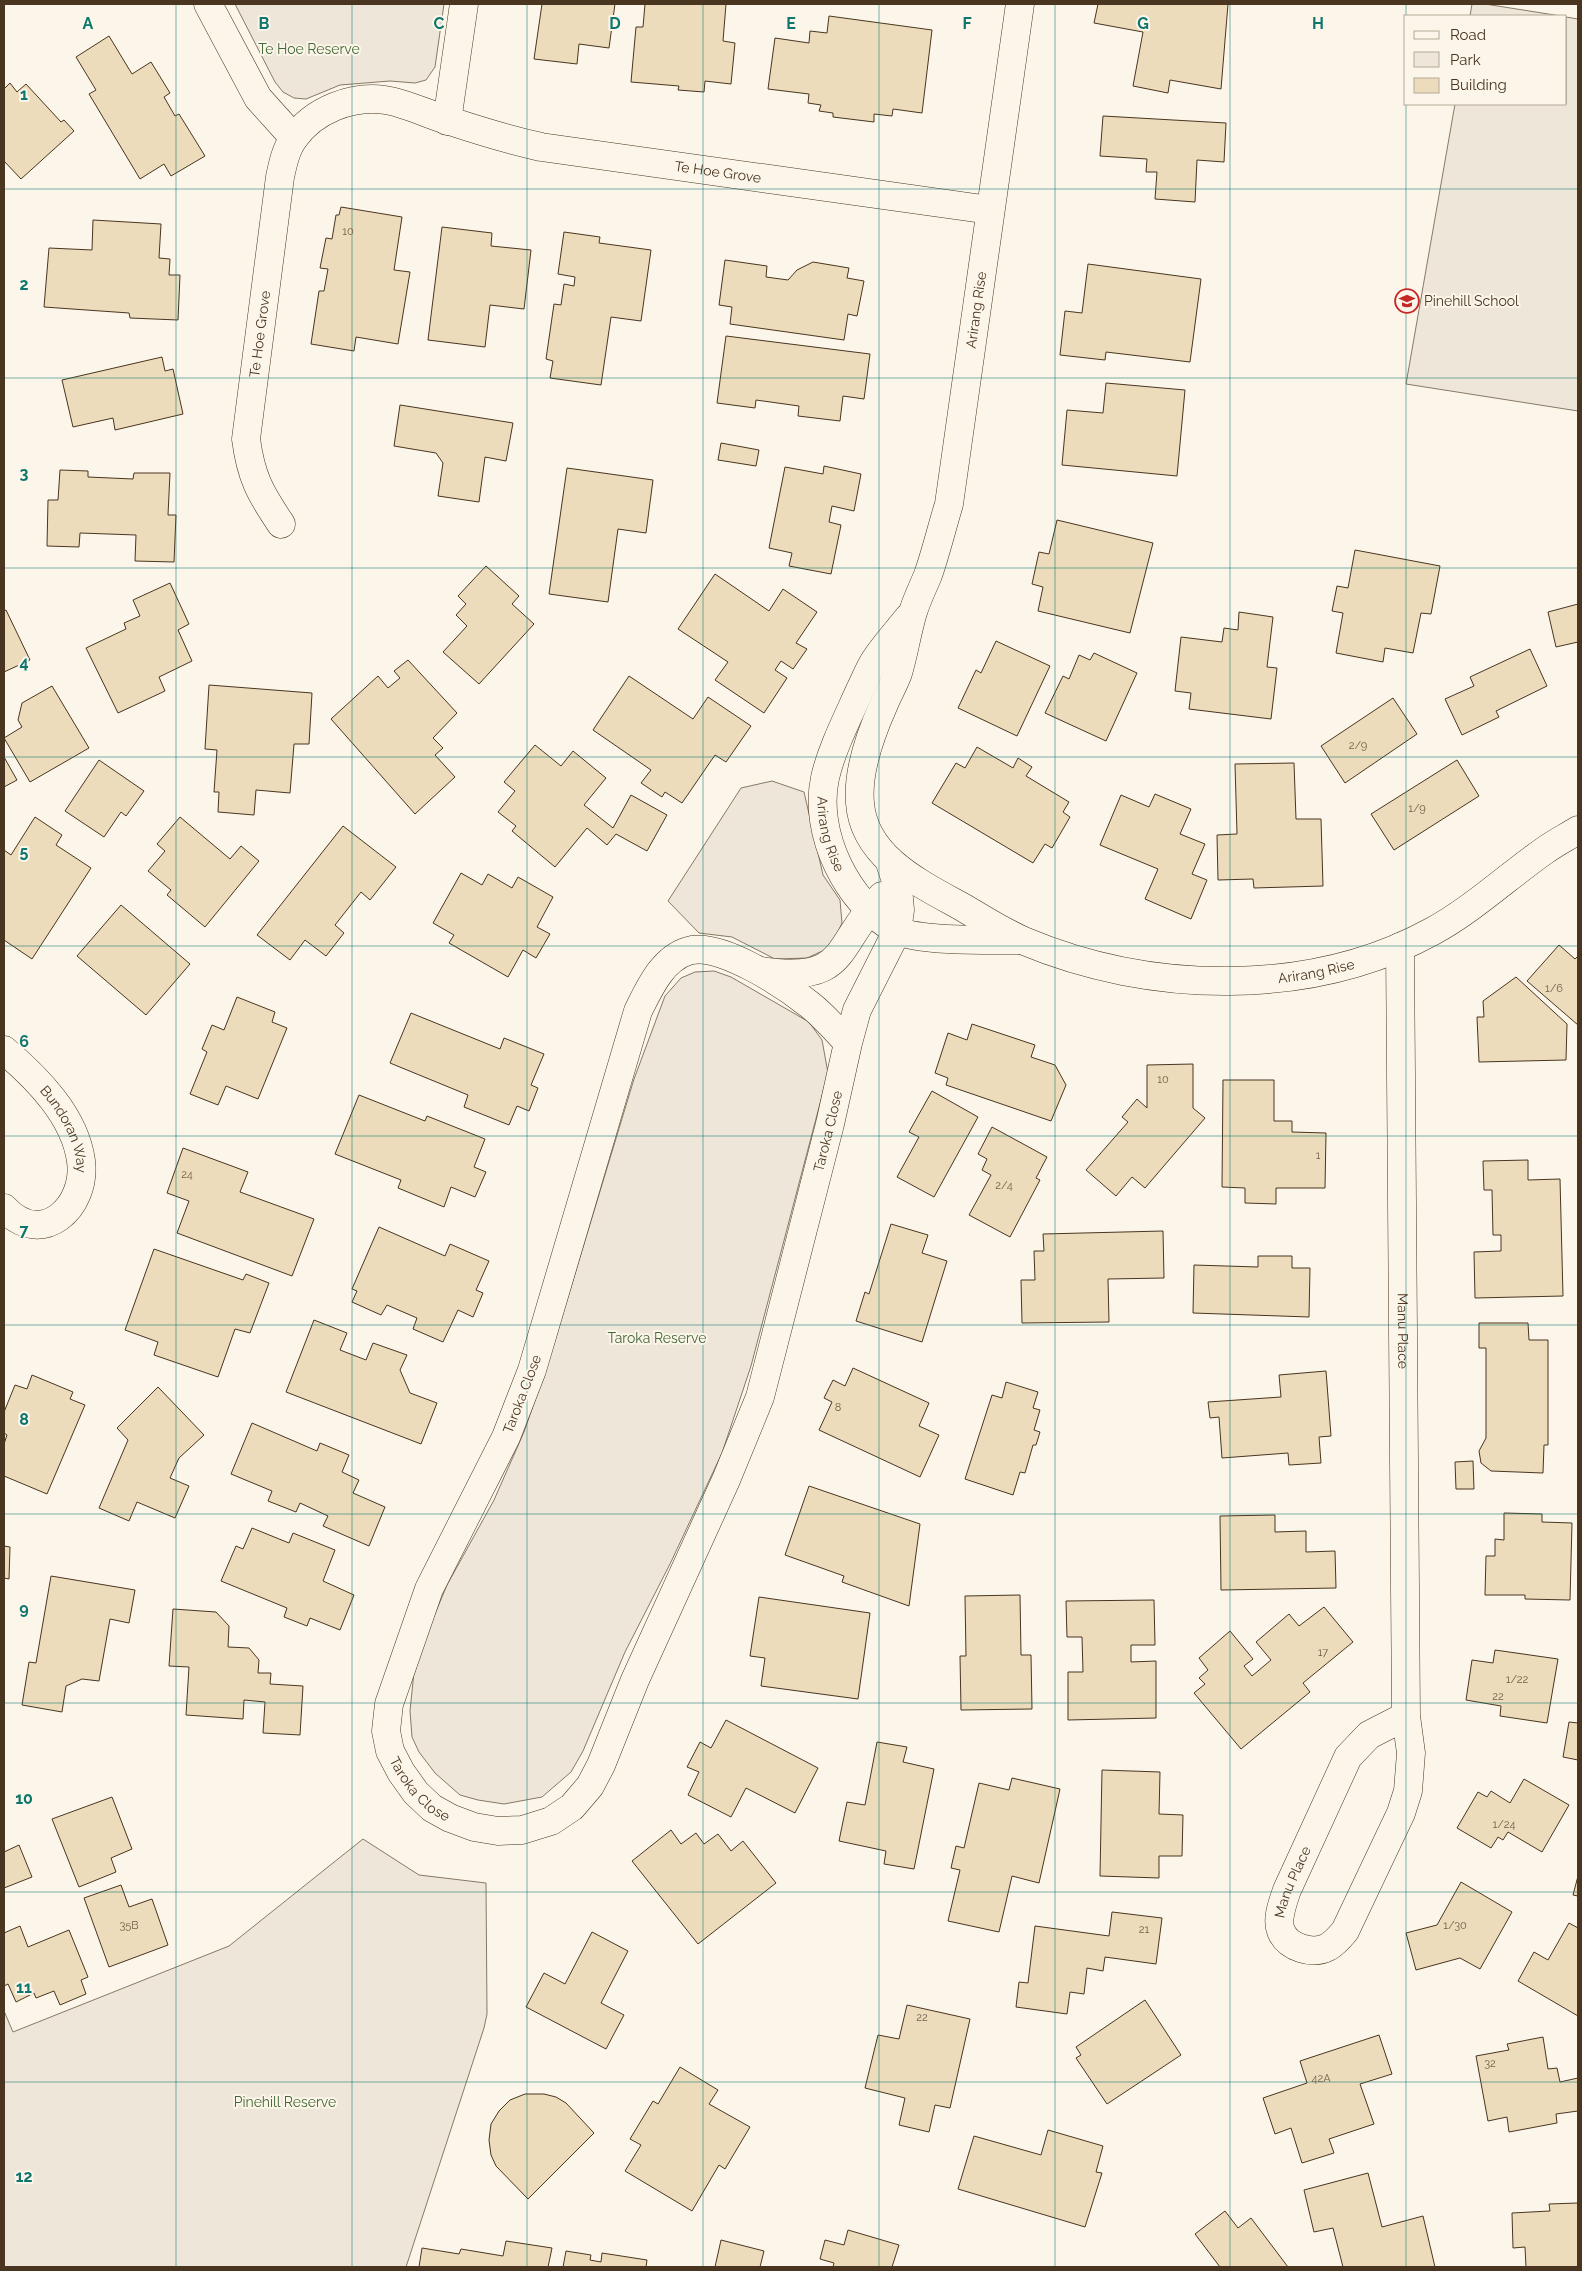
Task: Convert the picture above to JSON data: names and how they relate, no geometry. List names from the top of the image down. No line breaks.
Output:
{"streets":{"street":["Te Hoe Grove","Arirang Rise","Bundoran Way","Taroka Close","Manu Place"]},"crossings":[["Te Hoe Grove","Arirang Rise"],["Arirang Rise","Taroka Close"],["Arirang Rise","Manu Place"]],"parks":["Te Hoe Reserve","Taroka Reserve","Pinehill Reserve"],"places":{"school or university":["Pinehill School"]},"house_numbers":["10","2/9","1/9","1/6","10","1","24","2/4","8","17","1/22","22","1/24","35B","1/30","21","22","32","42A"],"legend":["Road","Park","Building"],"grid":{"columns":["A","B","C","D","E","F","G","H"],"rows":["1","2","3","4","5","6","7","8","9","10","11","12"]}}
